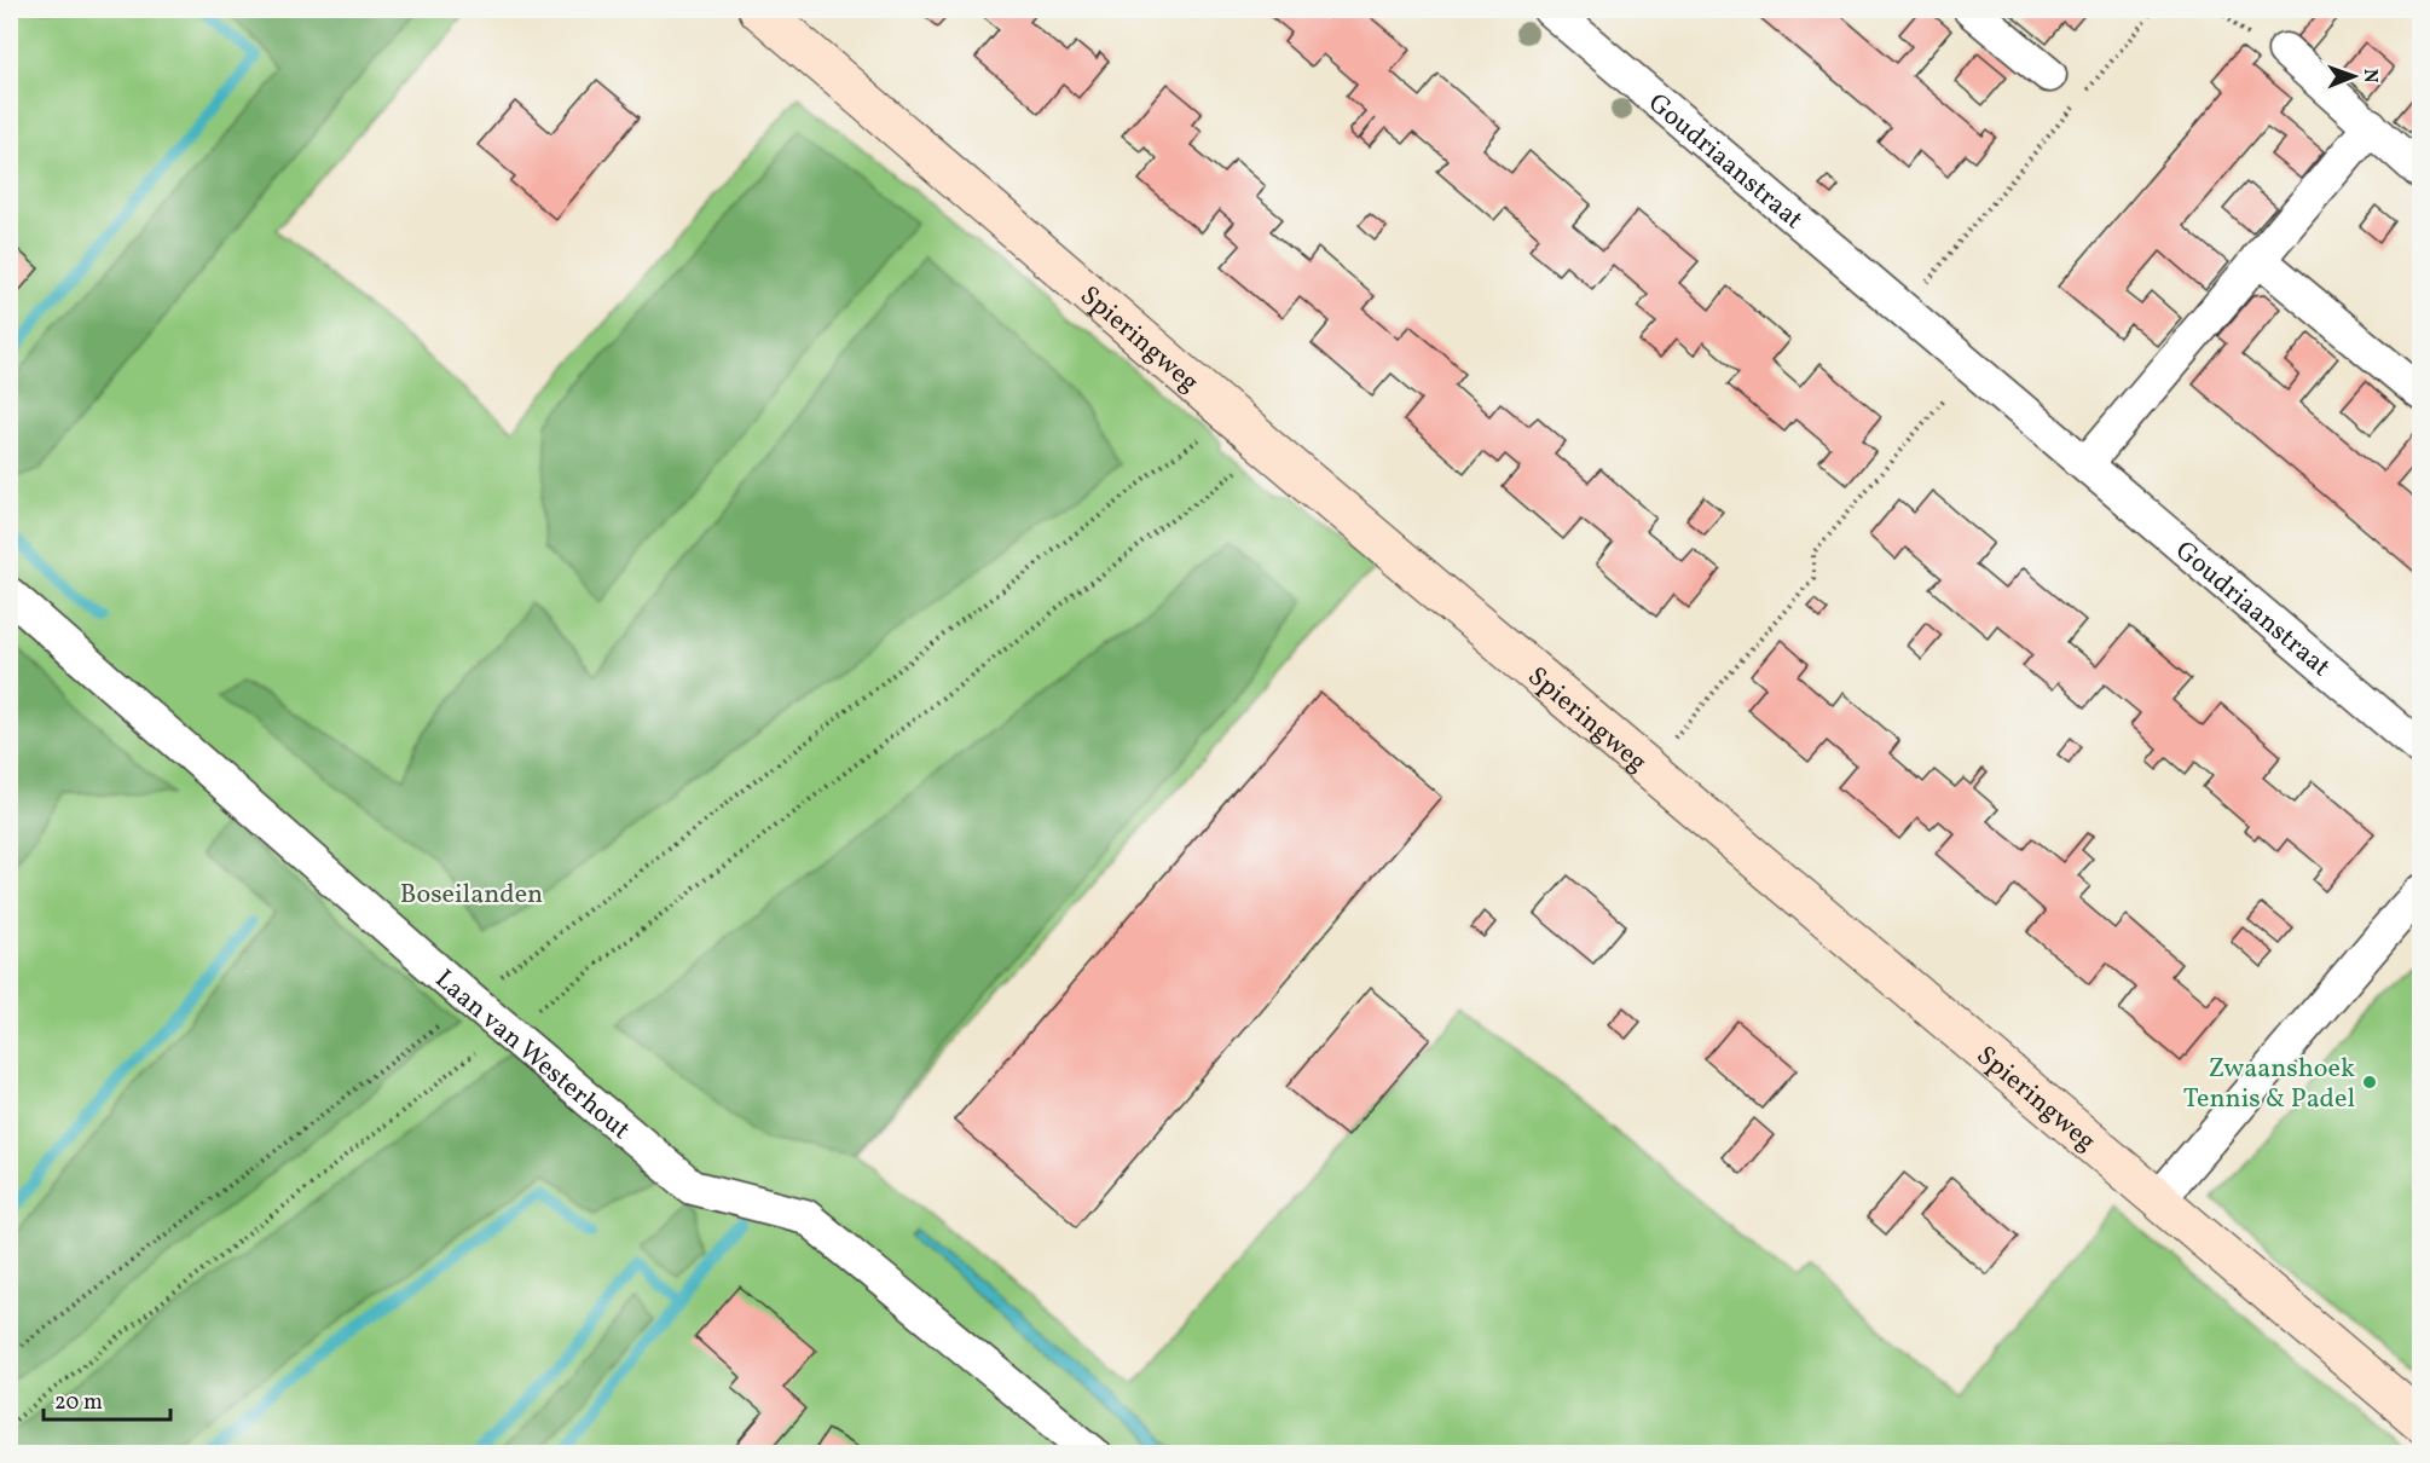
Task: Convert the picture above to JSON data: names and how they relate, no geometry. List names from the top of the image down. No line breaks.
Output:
{"streets":{"street":["Goudriaanstraat","Spieringweg","Laan van Westerhout"]},"parks":["Boseilanden"],"places":["Zwaanshoek Tennis & Padel"],"scale_bar":"20 m","north":"right"}
